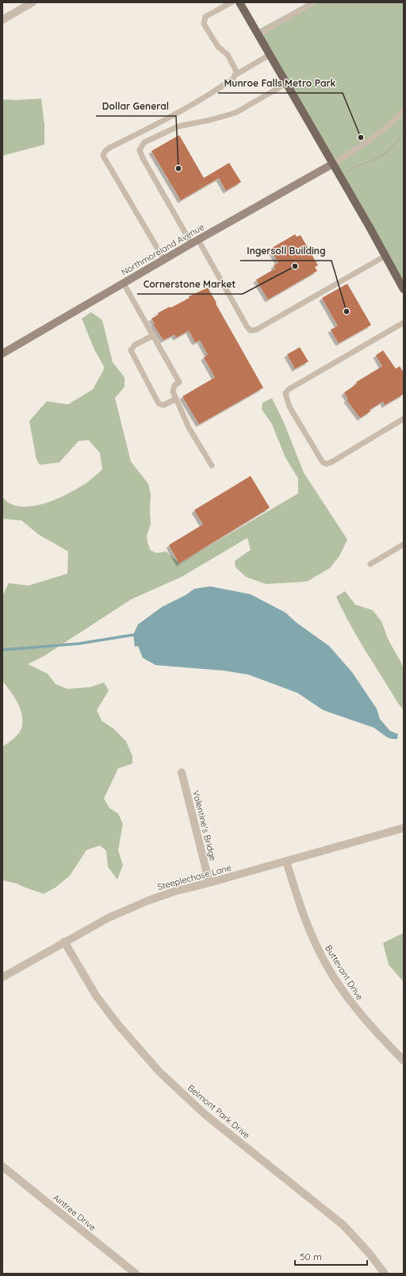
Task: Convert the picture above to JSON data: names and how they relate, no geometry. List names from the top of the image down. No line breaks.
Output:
{"streets":{"street":["Northmoreland Avenue","Valentine's Bridge","Steeplechase Lane","Buttevant Drive","Belmont Park Drive","Aintree Drive"]},"crossings":[["Valentine's Bridge","Steeplechase Lane"],["Steeplechase Lane","Buttevant Drive"],["Steeplechase Lane","Belmont Park Drive"]],"places":["Munroe Falls Metro Park","Dollar General","Cornerstone Market","Ingersoll Building"],"scale_bar":"50 m"}
